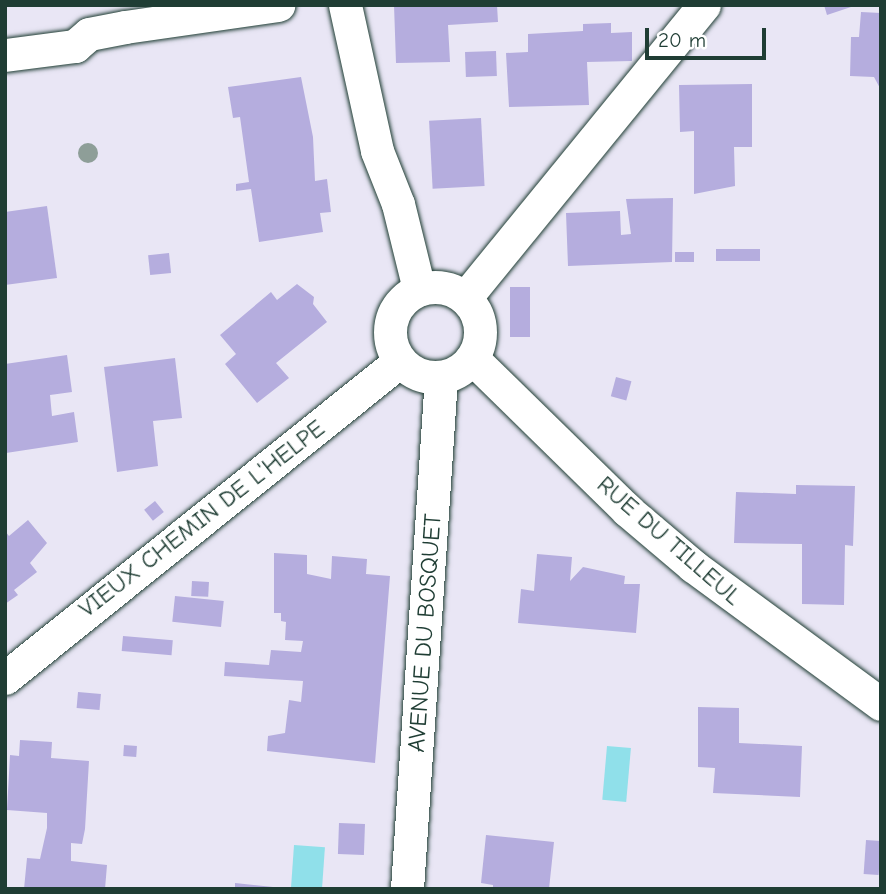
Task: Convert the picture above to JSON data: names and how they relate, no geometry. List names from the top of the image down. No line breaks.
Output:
{"streets":{"street":["VIEUX CHEMIN DE L'HELPE","RUE DU TILLEUL","AVENUE DU BOSQUET"]},"crossings":[["VIEUX CHEMIN DE L'HELPE","RUE DU TILLEUL"],["VIEUX CHEMIN DE L'HELPE","AVENUE DU BOSQUET"],["RUE DU TILLEUL","AVENUE DU BOSQUET"]],"scale_bar":"20 m"}
